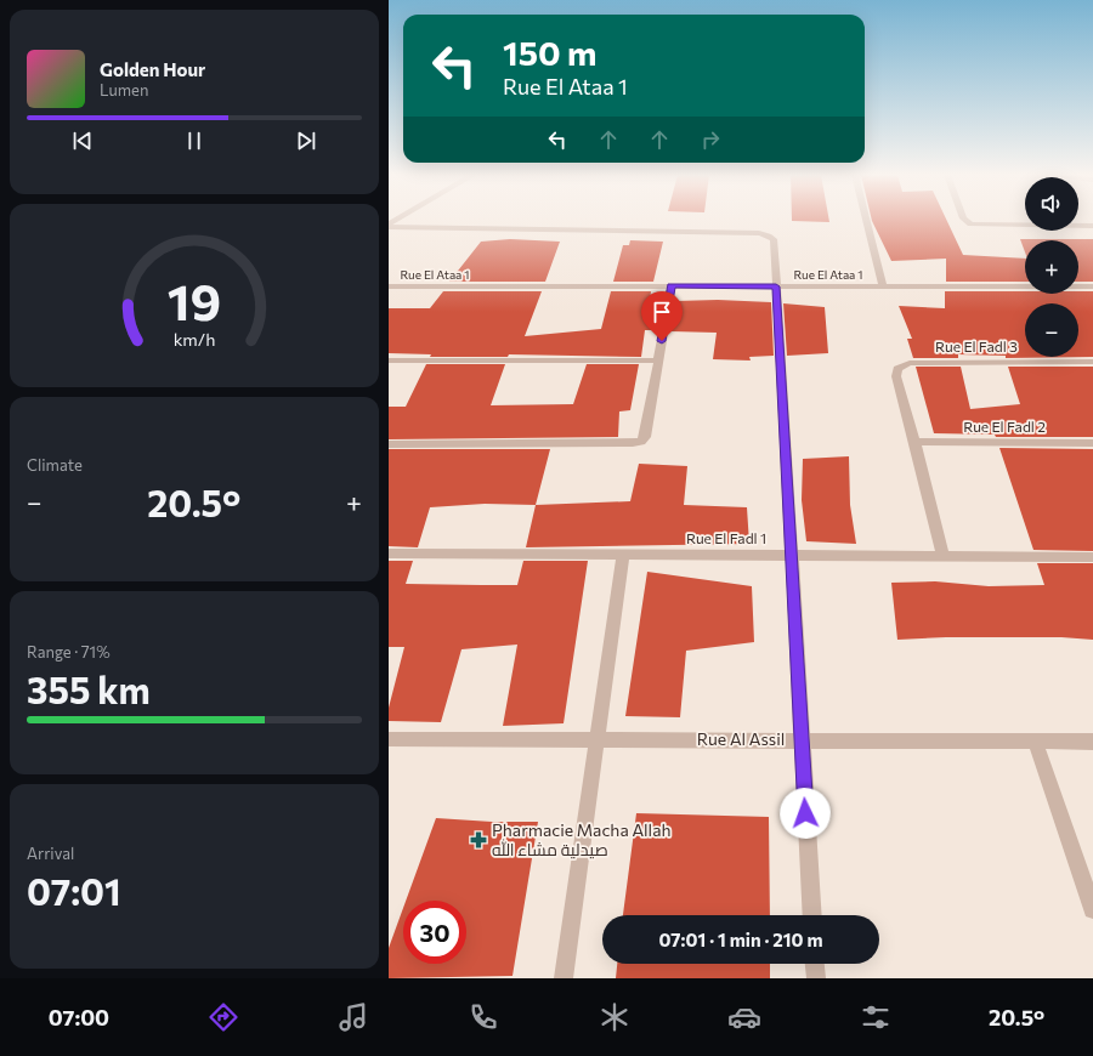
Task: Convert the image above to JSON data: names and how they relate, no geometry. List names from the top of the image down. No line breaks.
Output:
{"streets":{"street":["Rue El Ataa 1","Rue El Fadl 3","Rue El Fadl 2","Rue El Fadl 1","Rue Al Assil"]},"crossings":[["Rue El Fadl 3","Rue El Fadl 2"]],"places":{"pharmacy":["Pharmacie Macha Allah صيدلية مشاء الله"]},"page":{"turn":["150 m","Rue El Ataa 1"],"song":["Golden Hour","Lumen"],"map_buttons":["+","−"],"tile":["Climate",["Range · 71%","355 km"],["Arrival","07:01"]],"heat":["−","20.5°","+"],"limit":"30","trip":"07:01 · 1 min · 210 m","tabs":["07:00","20.5°"],"gauge":["19","km/h"]}}
